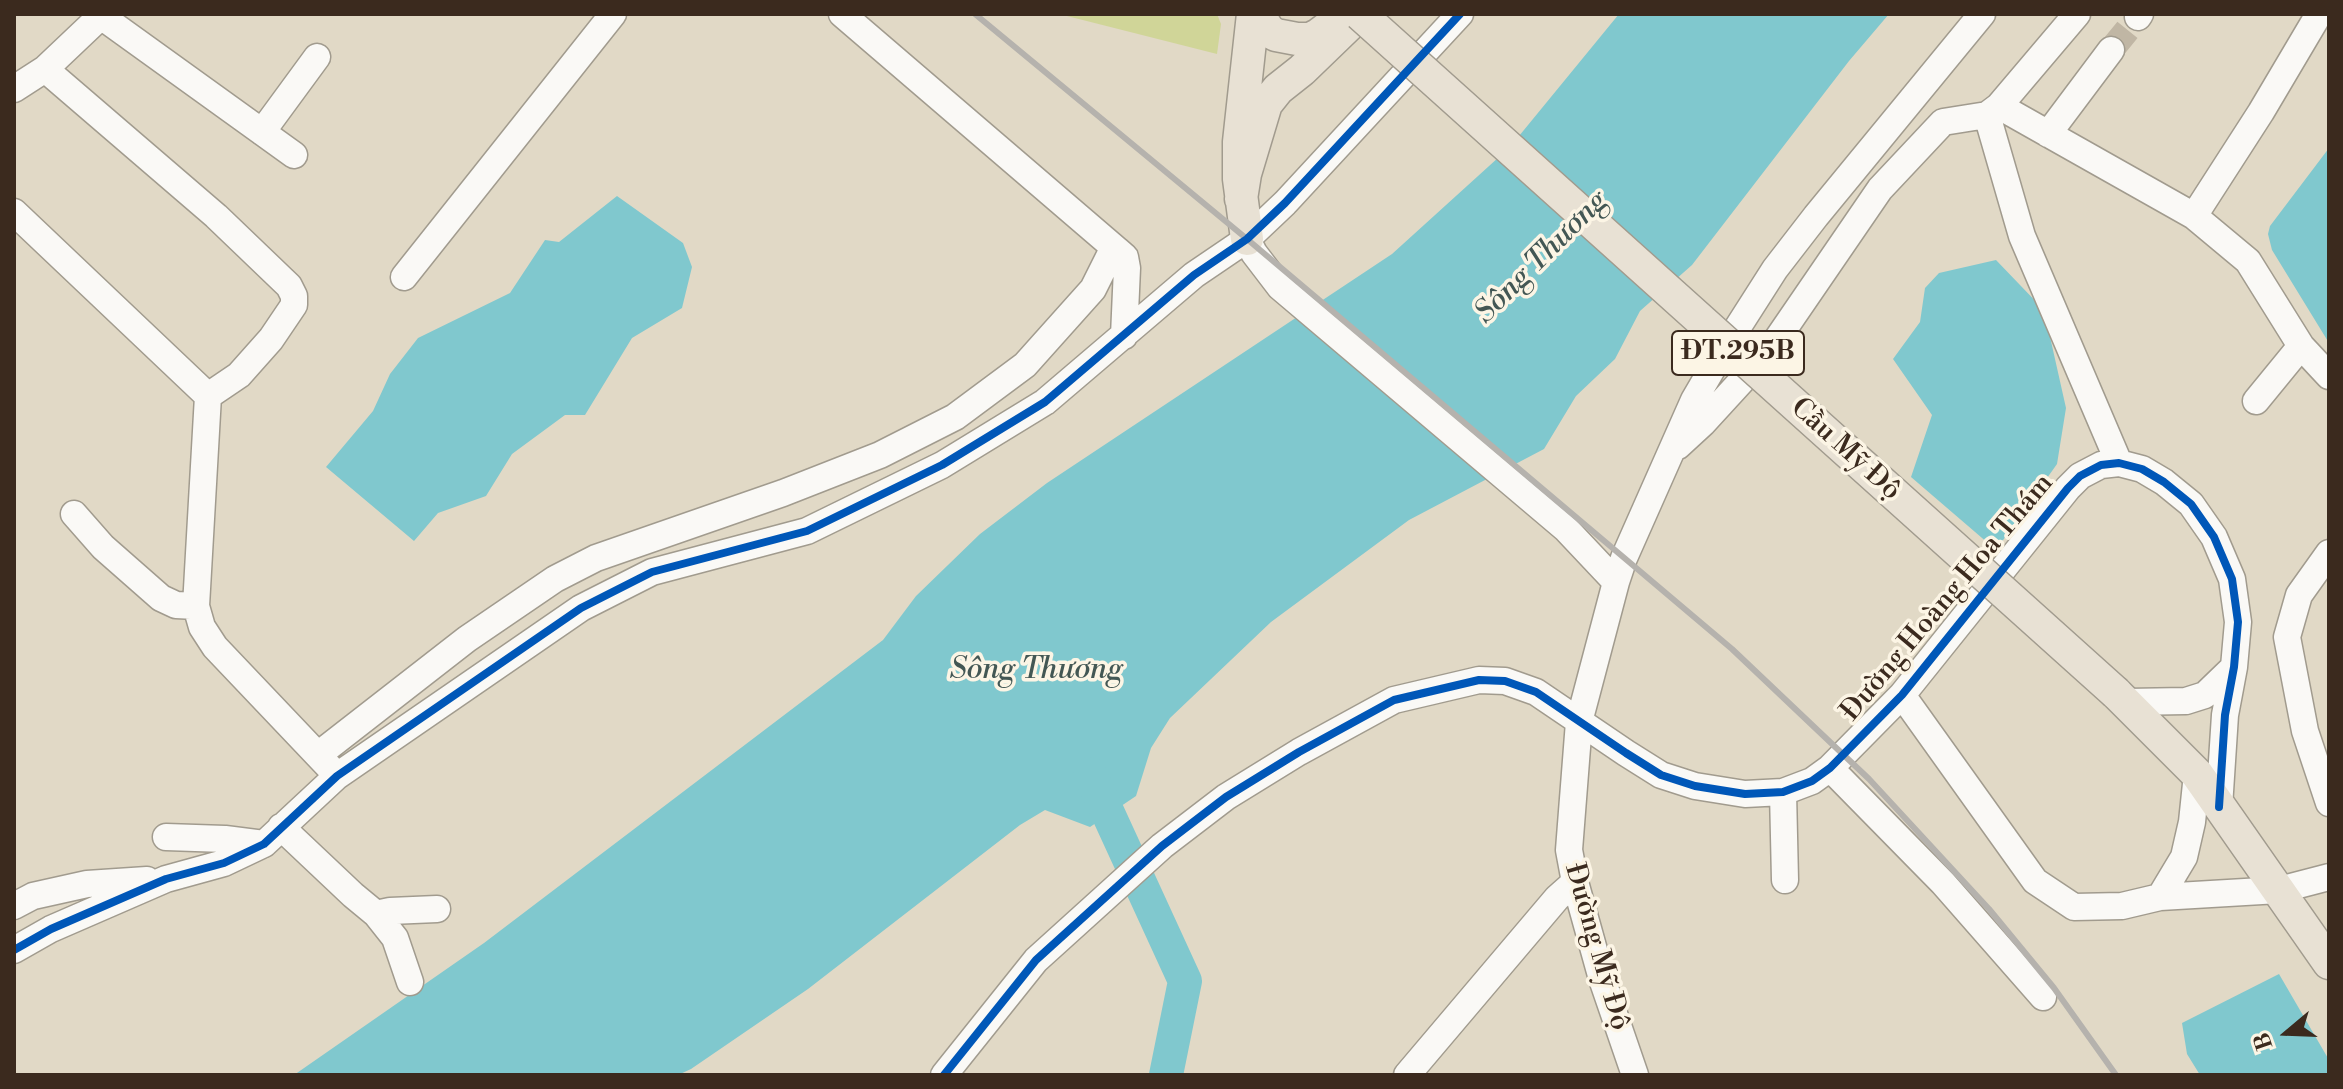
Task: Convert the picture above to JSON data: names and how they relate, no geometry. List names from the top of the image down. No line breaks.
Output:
{"streets":{"main road":["ĐT.295B","Cầu Mỹ Độ"],"street":["Đường Hoàng Hoa Thám","Đường Mỹ Độ"]},"crossings":[["ĐT.295B","Cầu Mỹ Độ"],["ĐT.295B","Đường Hoàng Hoa Thám"],["Đường Hoàng Hoa Thám","Đường Mỹ Độ"]],"water":["Sông Thương"],"north":"left"}
